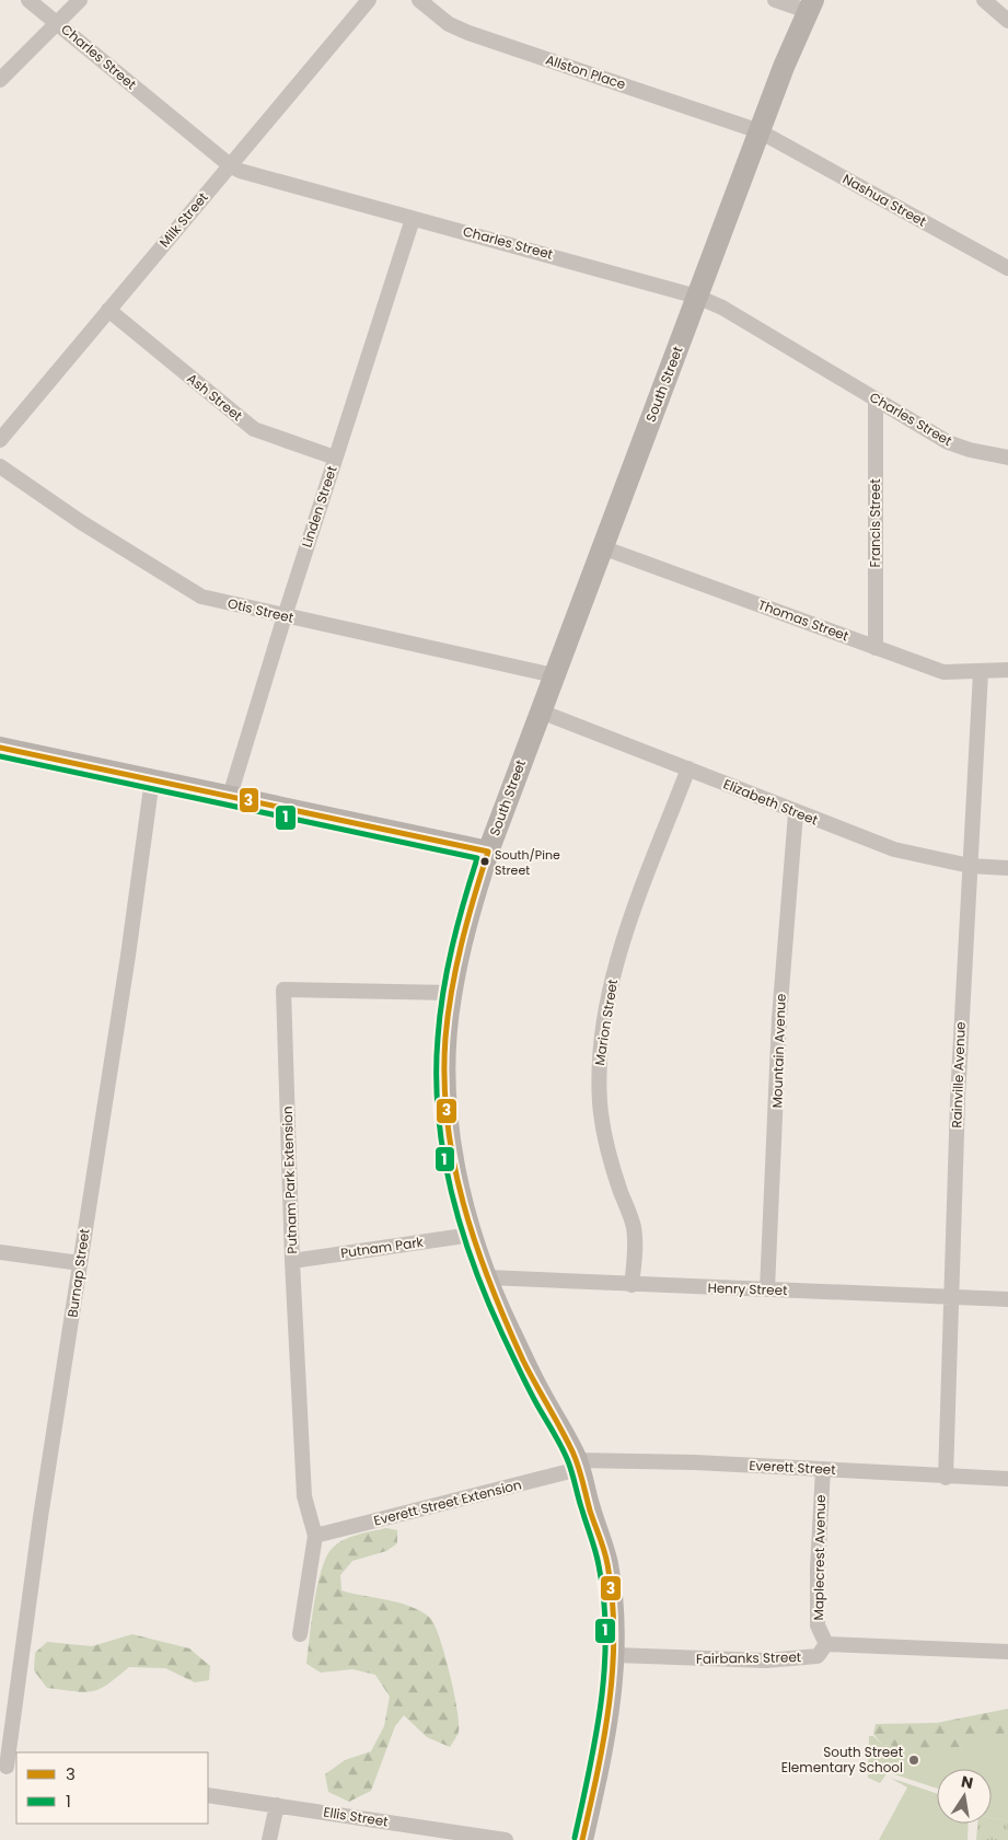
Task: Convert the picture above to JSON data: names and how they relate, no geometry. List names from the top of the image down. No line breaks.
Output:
{"streets":{"main road":["South Street"],"street":["Charles Street","Allston Place","Nashua Street","Milk Street","Ash Street","Linden Street","Francis Street","Otis Street","Thomas Street","Elizabeth Street","Marion Street","Mountain Avenue","Rainville Avenue","Putnam Park Extension","Putnam Park","Burnap Street","Henry Street","Everett Street","Everett Street Extension","Maplecrest Avenue","Fairbanks Street","Ellis Street"]},"crossings":[["Charles Street","Milk Street"],["Charles Street","South Street"],["Charles Street","Linden Street"],["Charles Street","Francis Street"],["Allston Place","Nashua Street"],["Allston Place","South Street"],["Nashua Street","South Street"],["Milk Street","Ash Street"],["South Street","Otis Street"],["South Street","Thomas Street"],["South Street","Elizabeth Street"],["South Street","Putnam Park Extension"],["South Street","Putnam Park"],["South Street","Henry Street"],["South Street","Everett Street"],["South Street","Everett Street Extension"],["South Street","Fairbanks Street"],["Ash Street","Linden Street"],["Linden Street","Otis Street"],["Francis Street","Thomas Street"],["Thomas Street","Rainville Avenue"],["Elizabeth Street","Marion Street"],["Elizabeth Street","Mountain Avenue"],["Elizabeth Street","Rainville Avenue"],["Marion Street","Henry Street"],["Mountain Avenue","Henry Street"],["Rainville Avenue","Henry Street"],["Rainville Avenue","Everett Street"],["Putnam Park Extension","Putnam Park"],["Putnam Park Extension","Everett Street Extension"],["Everett Street","Everett Street Extension"],["Everett Street","Maplecrest Avenue"],["Maplecrest Avenue","Fairbanks Street"]],"places":["South/Pine Street","South Street Elementary School"],"lines":["transit line 3","transit line 1"],"legend":["3","1"],"north":"top"}
